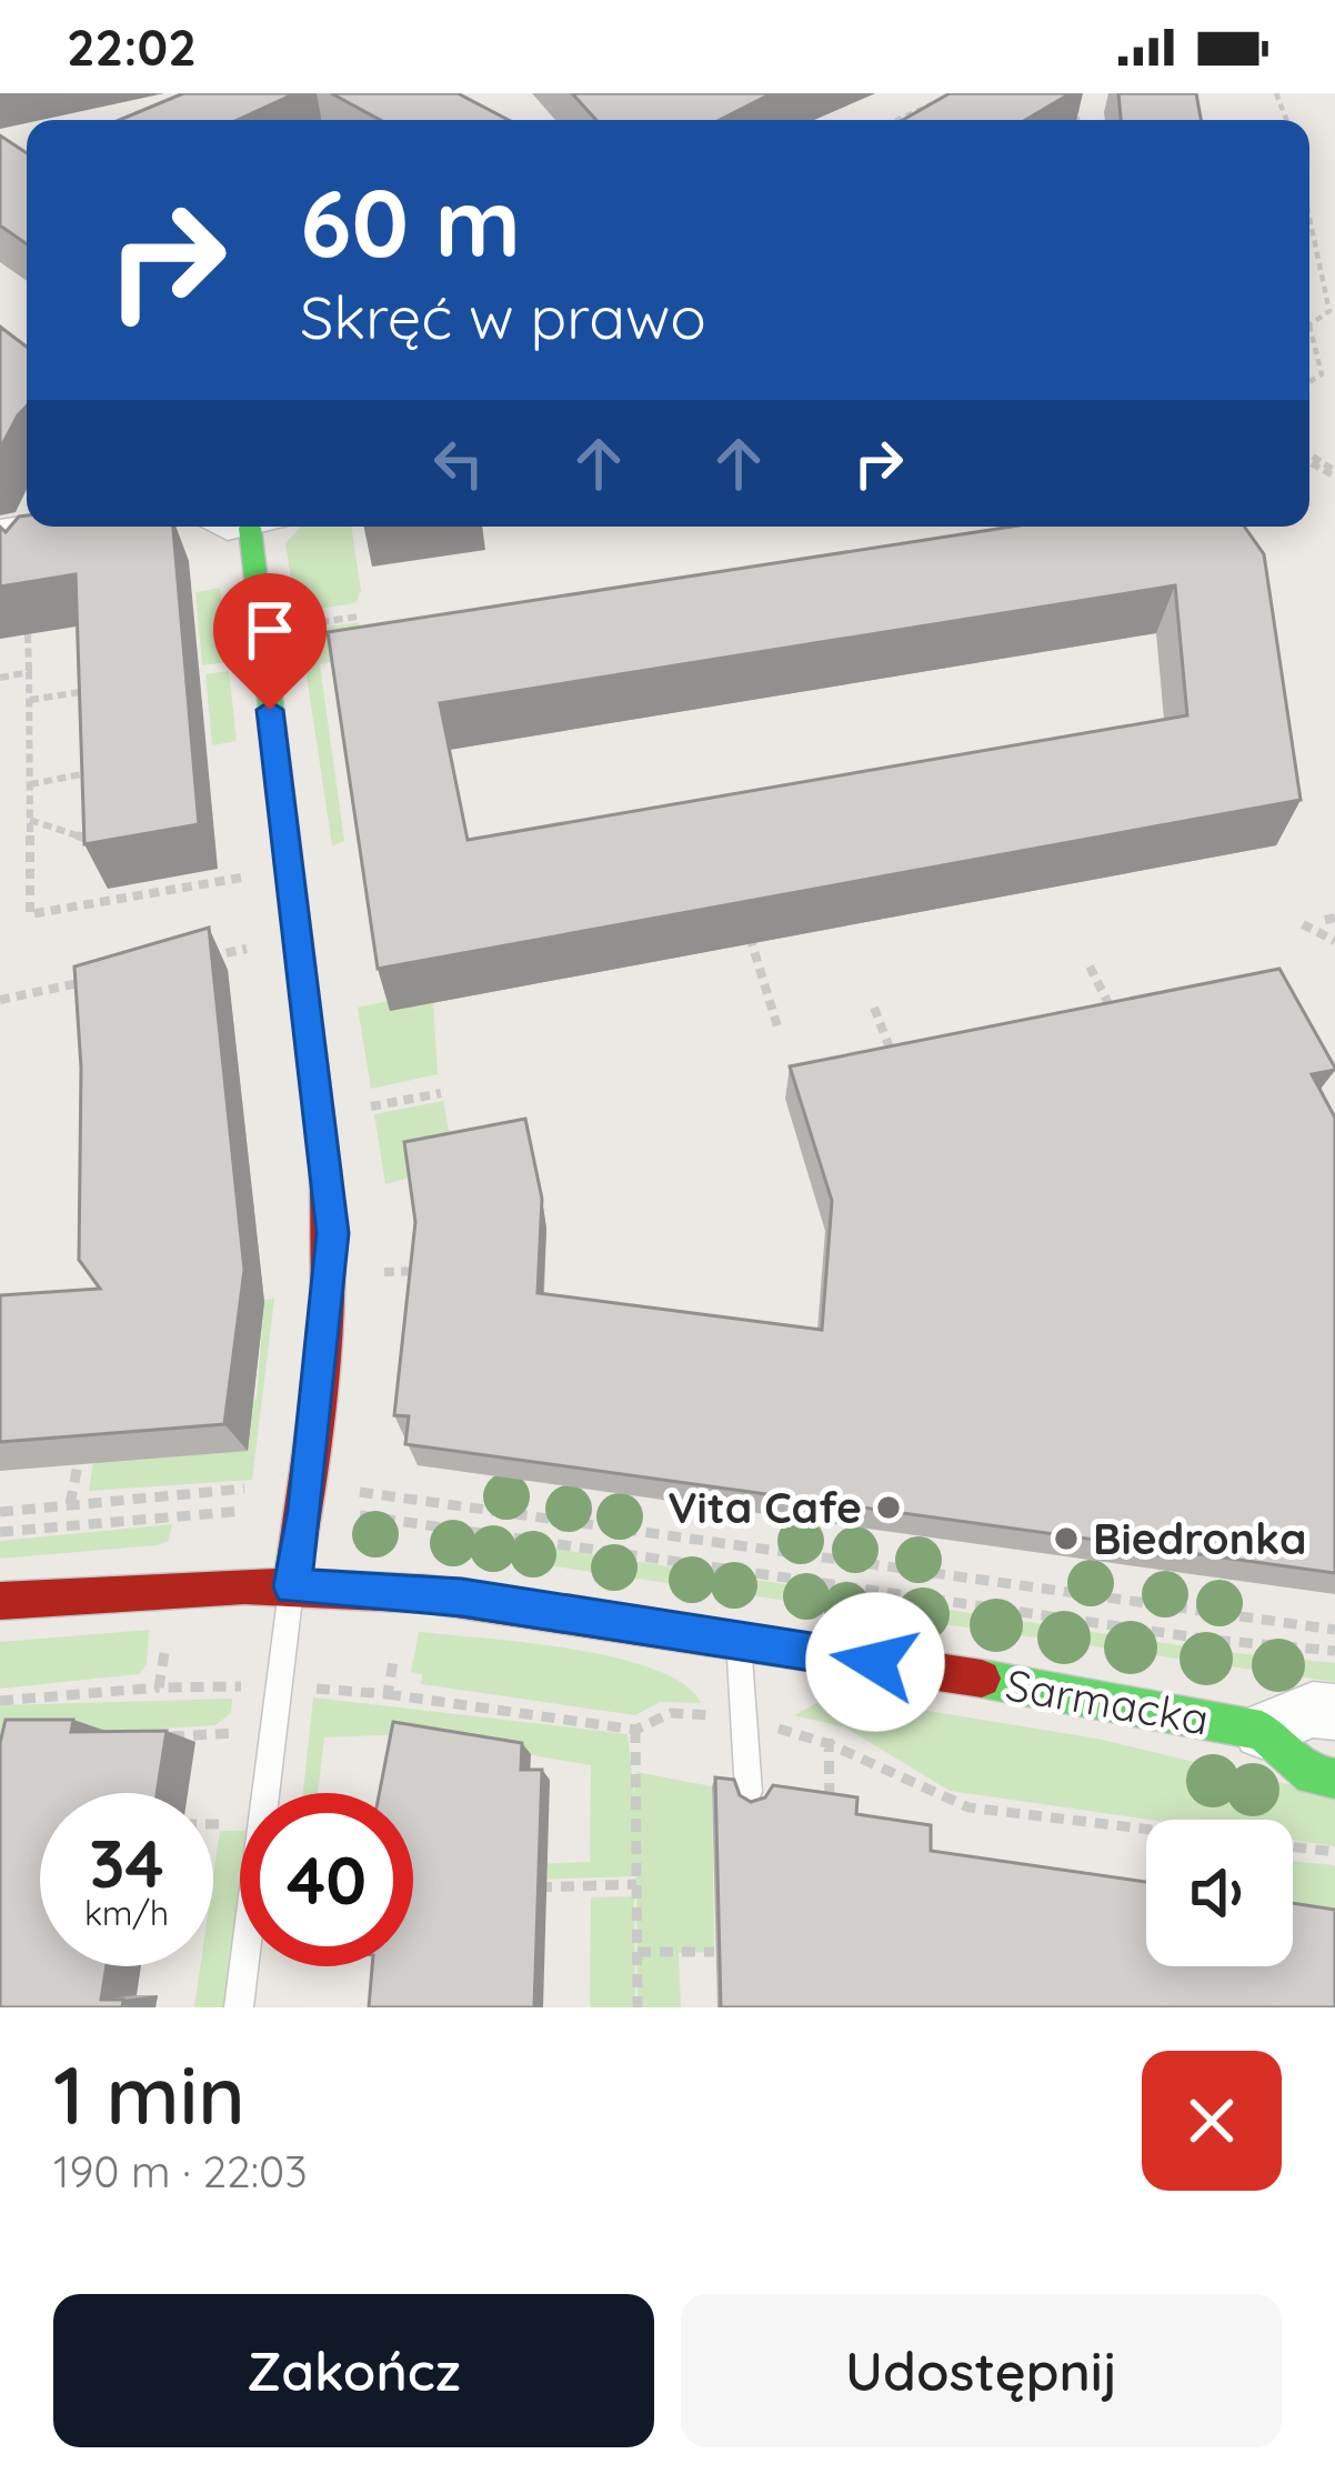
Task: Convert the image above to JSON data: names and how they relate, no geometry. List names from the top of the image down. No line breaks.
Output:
{"streets":{"street":["Sarmacka"]},"places":["Vita Cafe","Biedronka"],"page":{"status":"22:02","turn":["60 m","Skręć w prawo"],"speed":"34 km/h","limit":"40","heading":["1 min","190 m · 22:03"],"buttons":["Zakończ","Udostępnij"]}}
